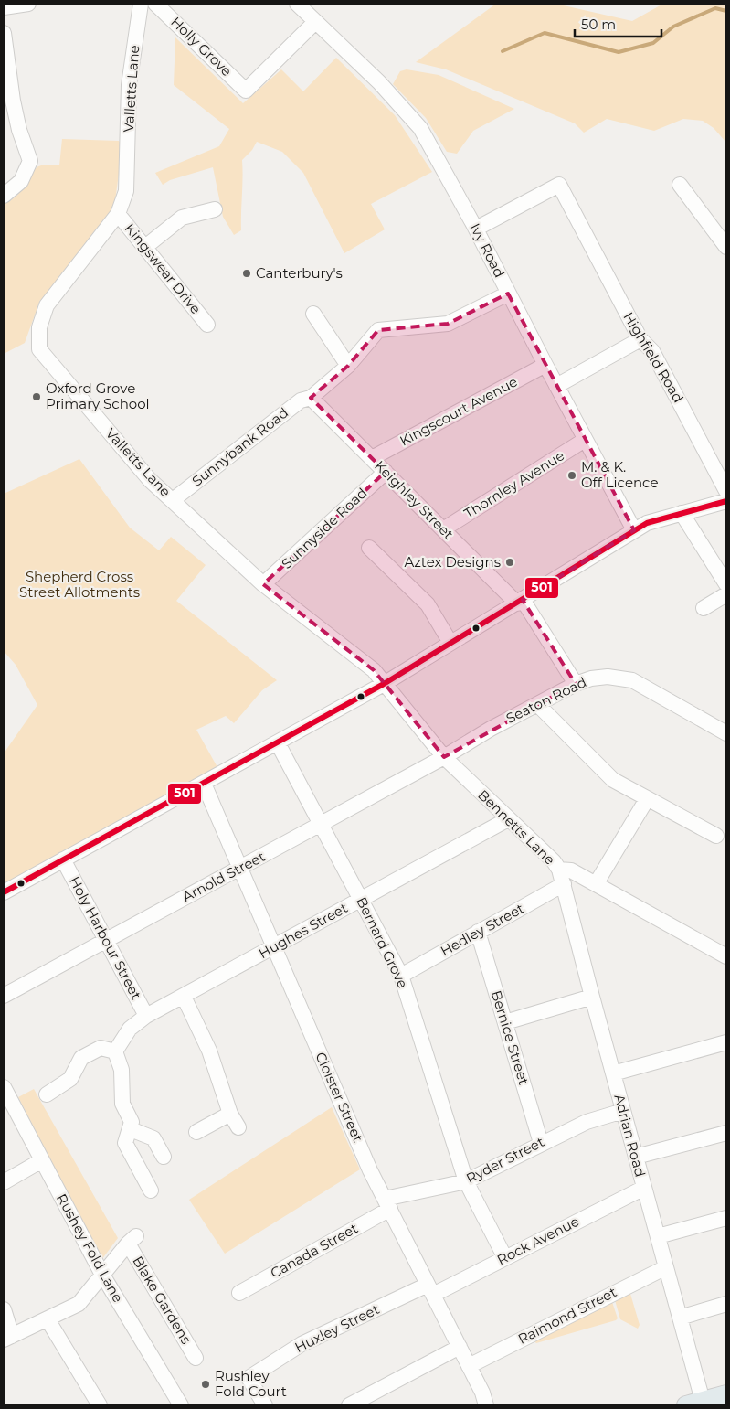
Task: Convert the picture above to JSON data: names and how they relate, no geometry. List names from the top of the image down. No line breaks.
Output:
{"streets":{"street":["Holly Grove","Valletts Lane","Ivy Road","Kingswear Drive","Highfield Road","Kingscourt Avenue","Sunnybank Road","Thornley Avenue","Keighley Street","Sunnyside Road","Seaton Road","Bennetts Lane","Arnold Street","Hedley Street","Hughes Street","Holy Harbour Street","Bernard Grove","Bernice Street","Cloister Street","Adrian Road","Ryder Street","Rock Avenue","Rushey Fold Lane","Canada Street","Blake Gardens","Raimond Street","Huxley Street"]},"crossings":[["Holly Grove","Ivy Road"],["Valletts Lane","Kingswear Drive"],["Valletts Lane","Sunnybank Road"],["Valletts Lane","Sunnyside Road"],["Valletts Lane","Bennetts Lane"],["Ivy Road","Highfield Road"],["Ivy Road","Kingscourt Avenue"],["Ivy Road","Sunnybank Road"],["Ivy Road","Thornley Avenue"],["Kingscourt Avenue","Keighley Street"],["Sunnybank Road","Keighley Street"],["Thornley Avenue","Keighley Street"],["Keighley Street","Sunnyside Road"],["Keighley Street","Seaton Road"],["Seaton Road","Bennetts Lane"],["Seaton Road","Arnold Street"],["Bennetts Lane","Arnold Street"],["Bennetts Lane","Hedley Street"],["Bennetts Lane","Hughes Street"],["Bennetts Lane","Adrian Road"],["Arnold Street","Holy Harbour Street"],["Arnold Street","Bernard Grove"],["Arnold Street","Cloister Street"],["Hedley Street","Bernard Grove"],["Hedley Street","Bernice Street"],["Hedley Street","Adrian Road"],["Hughes Street","Holy Harbour Street"],["Hughes Street","Bernard Grove"],["Hughes Street","Cloister Street"],["Bernard Grove","Ryder Street"],["Bernard Grove","Rock Avenue"],["Bernice Street","Ryder Street"],["Cloister Street","Ryder Street"],["Cloister Street","Rock Avenue"],["Cloister Street","Canada Street"],["Cloister Street","Raimond Street"],["Cloister Street","Huxley Street"],["Adrian Road","Ryder Street"],["Adrian Road","Rock Avenue"],["Adrian Road","Raimond Street"],["Ryder Street","Canada Street"],["Rock Avenue","Huxley Street"],["Rushey Fold Lane","Blake Gardens"]],"parks":["Shepherd Cross Street Allotments"],"places":["Canterbury's","Oxford Grove Primary School","M. & K. Off Licence","Aztex Designs","Rushley Fold Court"],"lines":["transit line 501"],"scale_bar":"50 m"}
